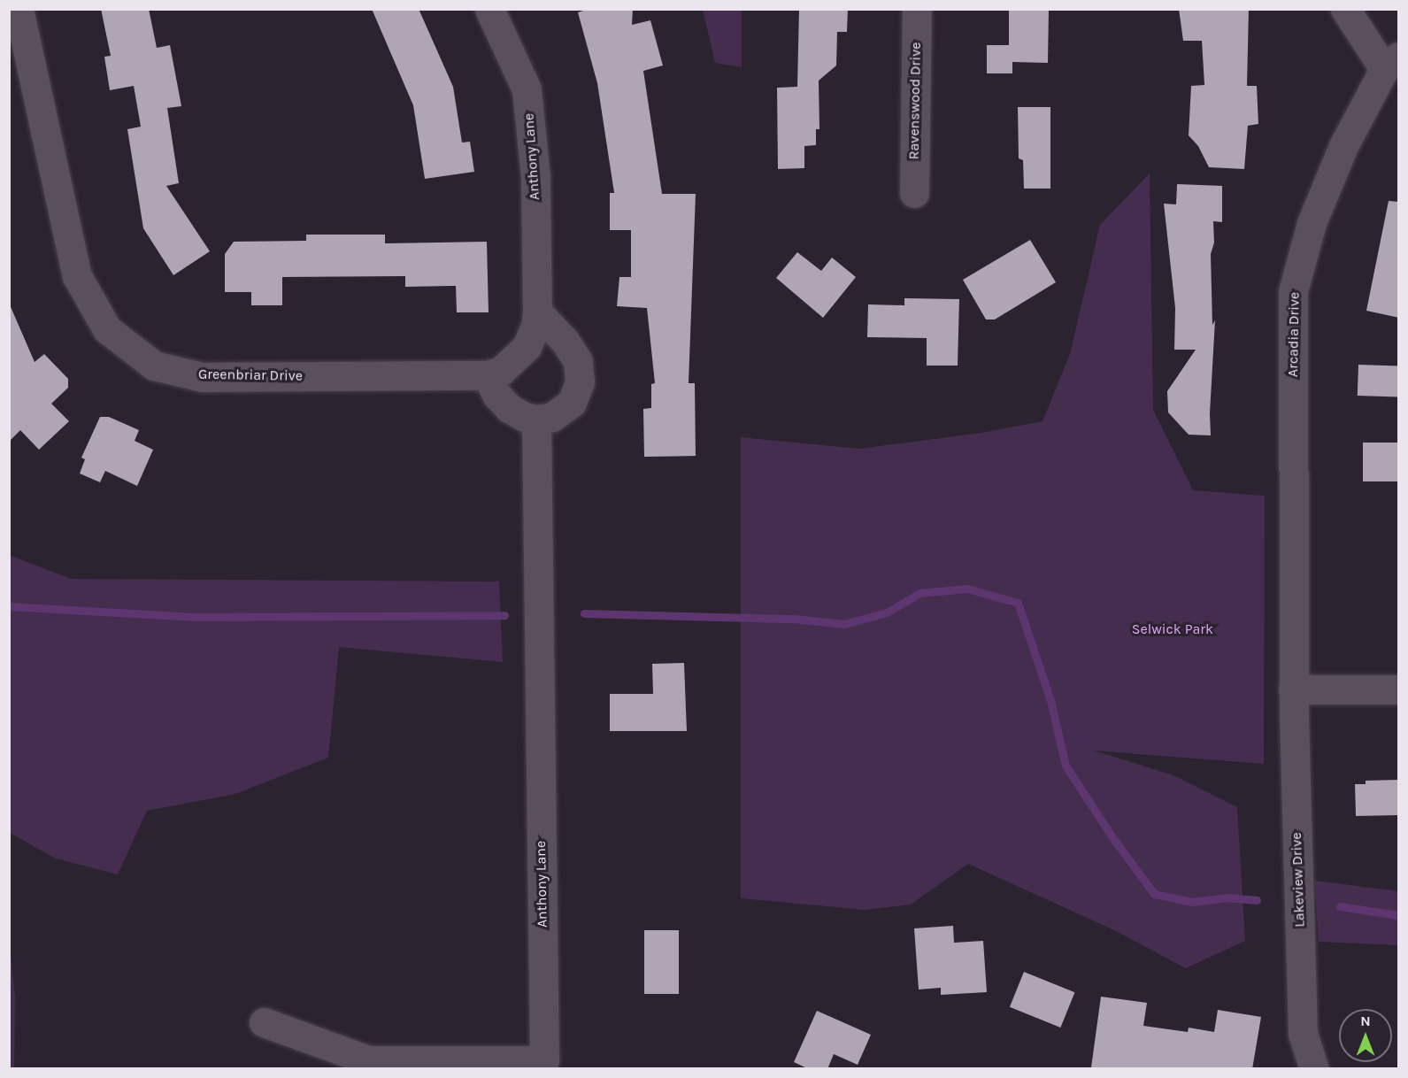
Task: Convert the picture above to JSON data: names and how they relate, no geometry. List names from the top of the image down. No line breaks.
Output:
{"streets":{"street":["Ravenswood Drive","Anthony Lane","Arcadia Drive","Greenbriar Drive","Lakeview Drive"]},"crossings":[["Anthony Lane","Greenbriar Drive"],["Arcadia Drive","Lakeview Drive"]],"parks":["Selwick Park"],"north":"top"}
